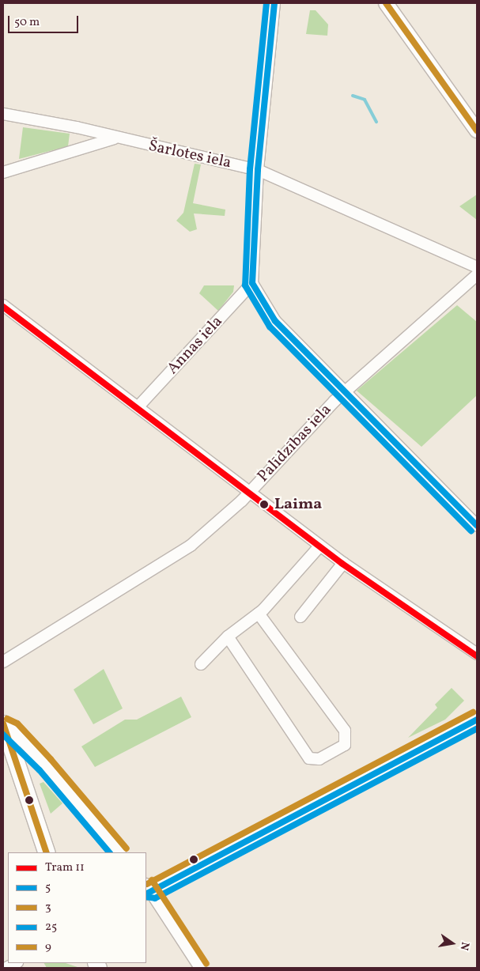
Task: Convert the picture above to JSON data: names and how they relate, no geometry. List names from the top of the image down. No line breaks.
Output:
{"streets":{"street":["Šarlotes iela","Annas iela","Palīdzības iela"]},"places":["Laima"],"lines":["transit line 5","transit line 3","transit line 25","tram line 11","transit line 9"],"legend":["Tram 11","5","3","25","9"],"scale_bar":"50 m","north":"right"}
